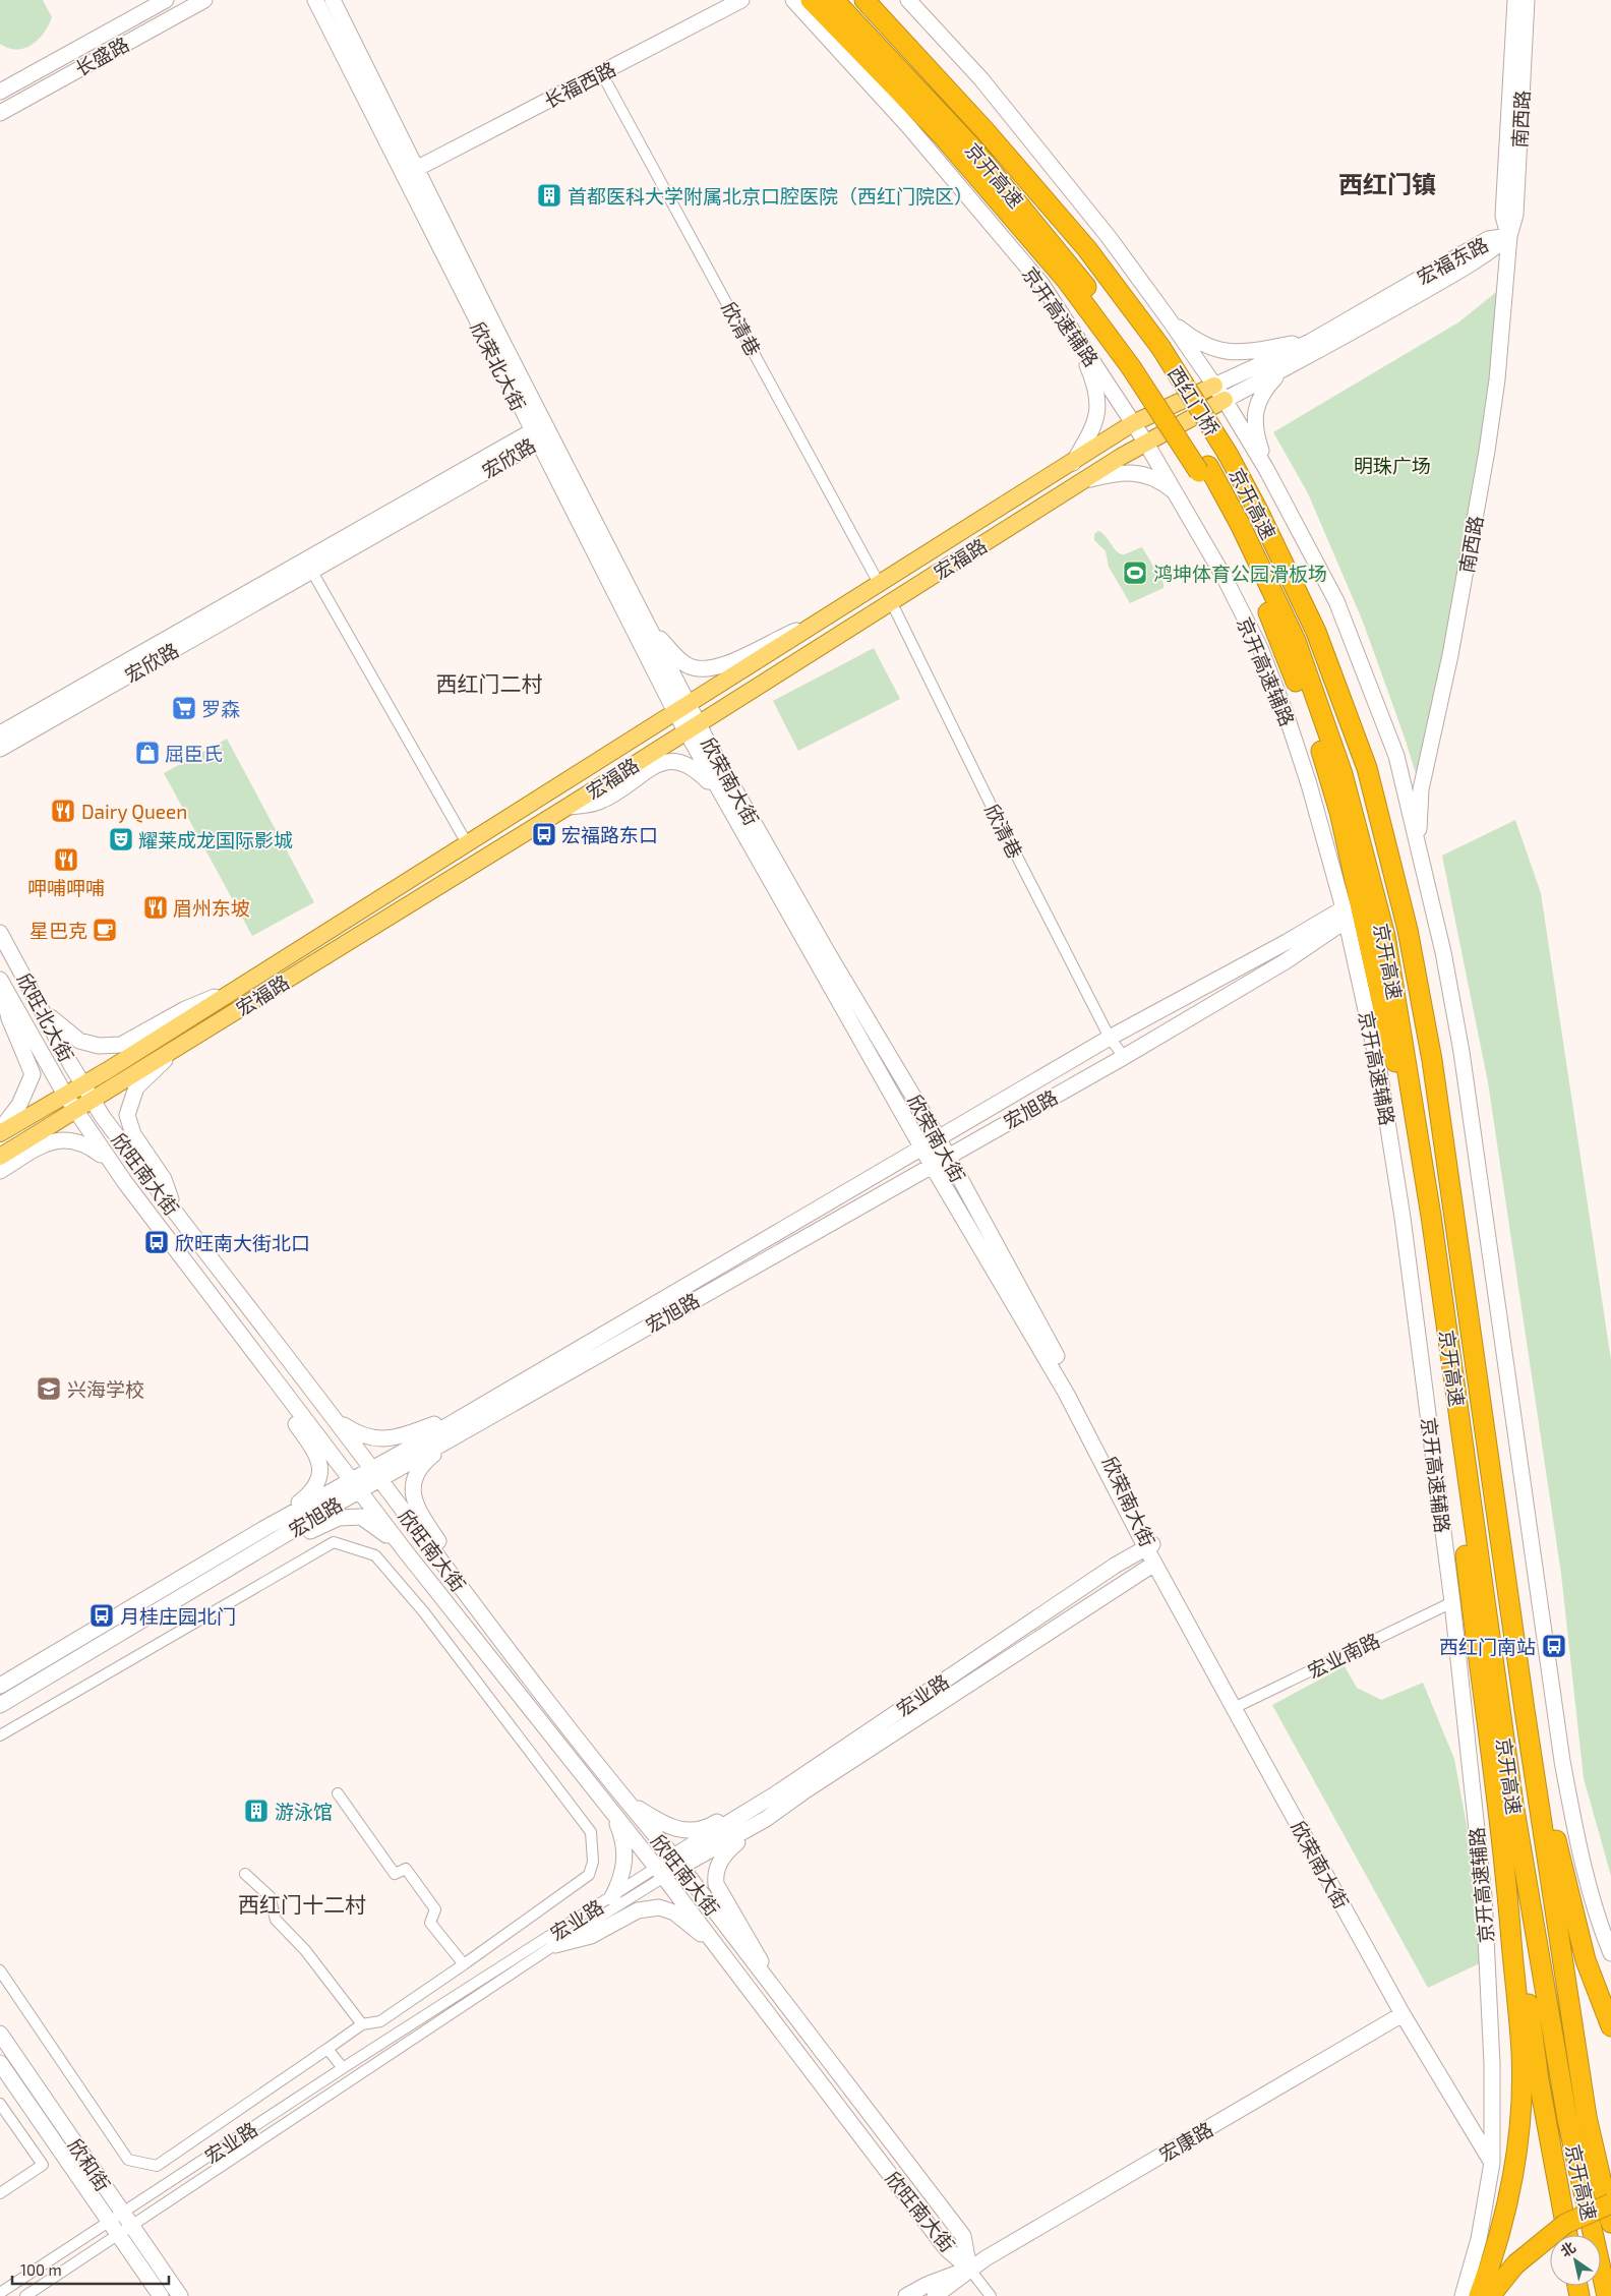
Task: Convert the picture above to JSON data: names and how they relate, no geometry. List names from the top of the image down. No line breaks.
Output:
{"streets":{"highway":["京开高速","西红门桥"],"main road":["宏福路"],"street":["长盛路","长福西路","南西路","宏福东路","京开高速辅路","欣清巷","欣荣北大街","宏欣路","欣荣南大街","欣旺北大街","宏旭路","欣旺南大街","宏业南路","宏业路","宏康路","欣和街"]},"crossings":[["长福西路","欣清巷"],["长福西路","欣荣北大街"],["南西路","宏福东路"],["京开高速","西红门桥"],["宏福东路","宏福路"],["京开高速辅路","宏福路"],["京开高速辅路","欣荣南大街"],["京开高速辅路","宏旭路"],["京开高速辅路","宏业南路"],["欣清巷","宏福路"],["欣清巷","宏旭路"],["欣荣北大街","宏欣路"],["欣荣北大街","宏福路"],["欣荣北大街","欣荣南大街"],["宏福路","欣荣南大街"],["宏福路","欣旺北大街"],["宏福路","欣旺南大街"],["欣荣南大街","宏旭路"],["欣荣南大街","宏业南路"],["欣荣南大街","宏业路"],["欣荣南大街","宏康路"],["欣旺北大街","欣旺南大街"],["宏旭路","欣旺南大街"],["欣旺南大街","宏业路"],["欣旺南大街","宏康路"],["宏业路","欣和街"]],"districts":["西红门镇","西红门二村","西红门十二村"],"parks":["明珠广场"],"places":{"building":["首都医科大学附属北京口腔医院（西红门院区）","游泳馆"],"sports":["鸿坤体育公园滑板场"],"supermarket":["罗森"],"shop":["屈臣氏"],"restaurant":["Dairy Queen","呷哺呷哺","眉州东坡"],"bus stop":["宏福路东口","欣旺南大街北口","月桂庄园北门","西红门南站"],"theatre":["耀莱成龙国际影城"],"cafe":["星巴克"],"school or university":["兴海学校"]},"scale_bar":"100 m","north":"top left"}
